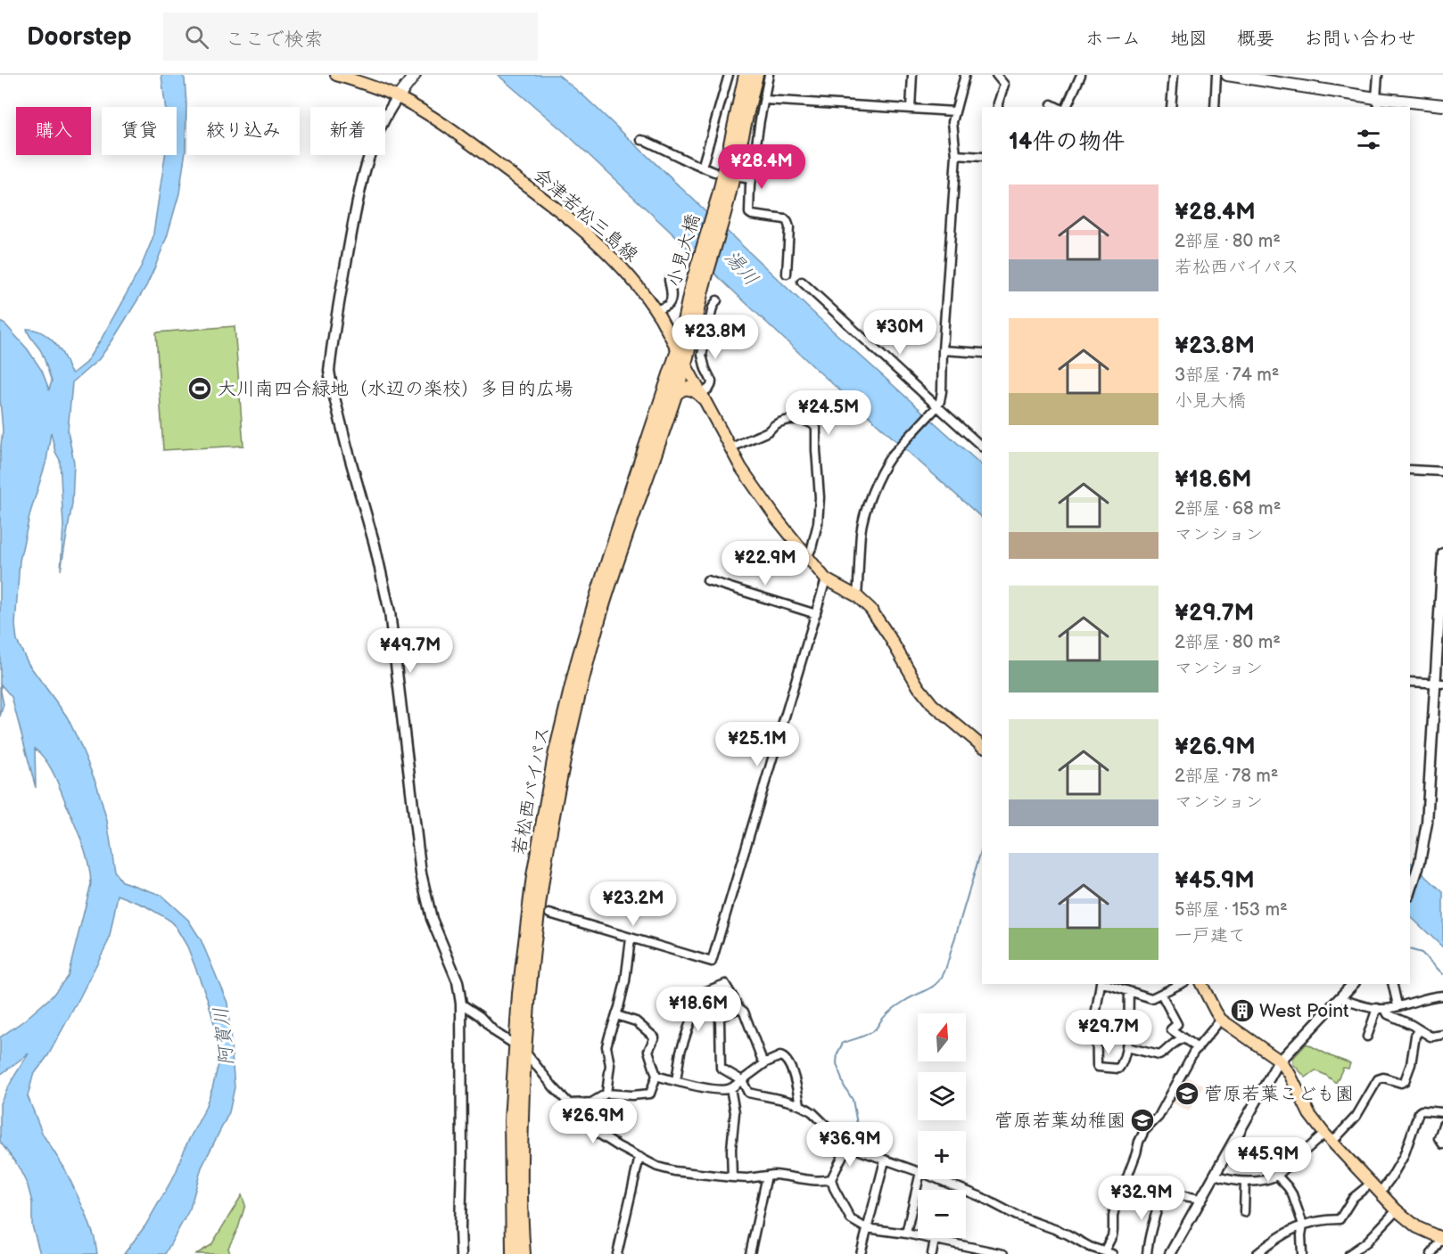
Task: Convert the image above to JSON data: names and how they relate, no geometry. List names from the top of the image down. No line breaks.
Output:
{"streets":{"highway":["小見大橋","若松西バイパス"],"main road":["会津若松三島線"]},"crossings":[["会津若松三島線","小見大橋"],["会津若松三島線","若松西バイパス"],["小見大橋","若松西バイパス"]],"water":["湯川","阿賀川"],"places":{"sports":["大川南四合緑地（水辺の楽校）多目的広場"],"building":["West Point"],"school or university":["菅原若葉こども園","菅原若葉幼稚園"]},"north":"top","page":{"header":"Doorstep","search":"ここで検索","nav":["ホーム","地図","概要","お問い合わせ"],"chip":["購入","賃貸","絞り込み","新着"],"heading":"14件の物件","price":["¥28.4M","¥30M","¥23.8M","¥24.5M","¥22.9M","¥49.7M","¥25.1M","¥23.2M","¥18.6M","¥29.7M","¥26.9M","¥36.9M","¥45.9M","¥32.9M"],"list":[{"name":"¥28.4M","note":"2部屋 · 80 m² · 若松西バイパス"},{"name":"¥23.8M","note":"3部屋 · 74 m² · 小見大橋"},{"name":"¥18.6M","note":"2部屋 · 68 m² · マンション"},{"name":"¥29.7M","note":"2部屋 · 80 m² · マンション"},{"name":"¥26.9M","note":"2部屋 · 78 m² · マンション"},{"name":"¥45.9M","note":"5部屋 · 153 m² · 一戸建て"}],"map_buttons":["+","−"]}}
